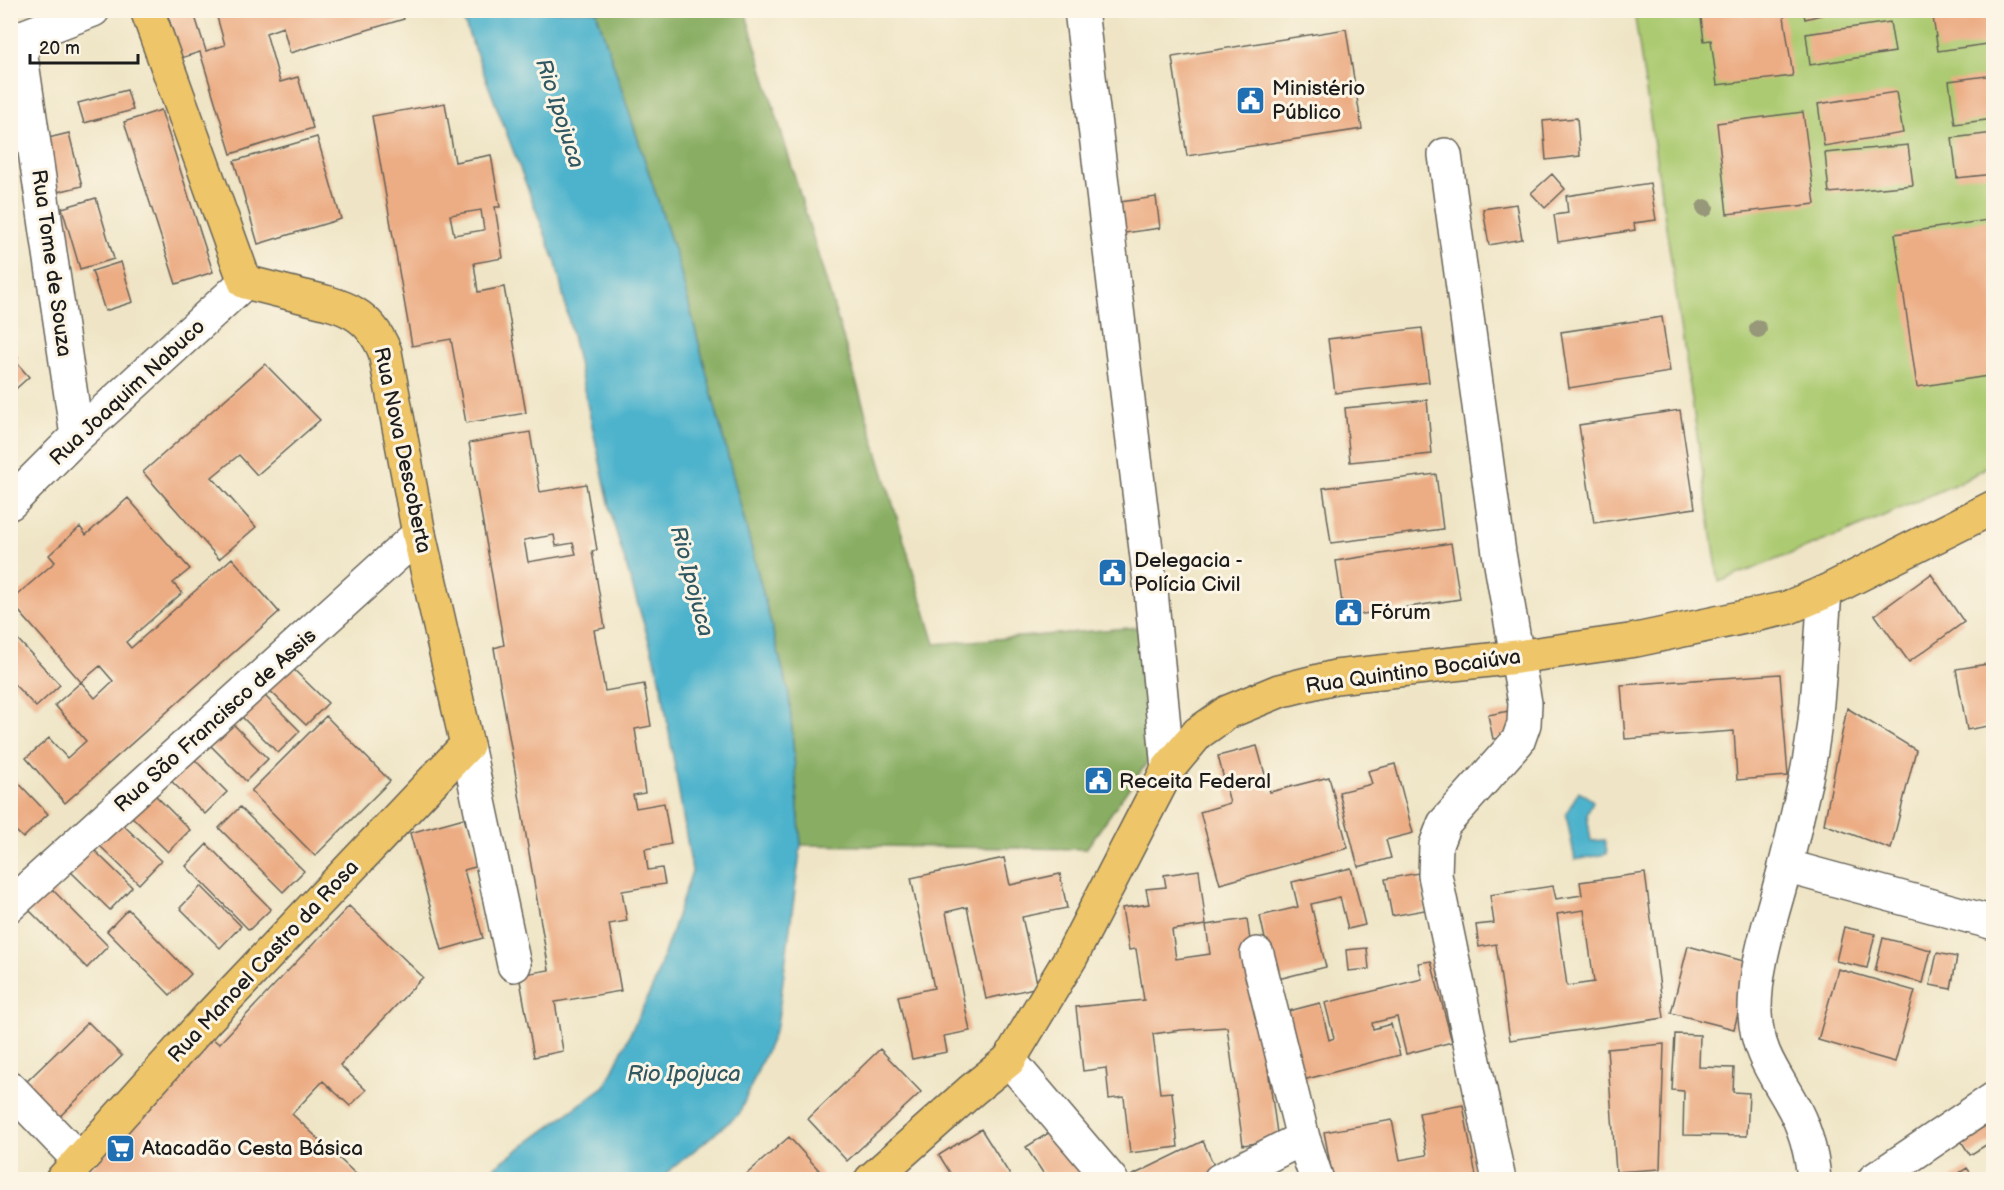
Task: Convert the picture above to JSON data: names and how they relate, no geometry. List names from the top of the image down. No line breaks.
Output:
{"streets":{"main road":["Rua Nova Descoberta","Rua Quintino Bocaiúva","Rua Manoel Castro da Rosa"],"street":["Rua Tome de Souza","Rua Joaquim Nabuco","Rua São Francisco de Assis"]},"crossings":[["Rua Tome de Souza","Rua Joaquim Nabuco"],["Rua Joaquim Nabuco","Rua Nova Descoberta"],["Rua Nova Descoberta","Rua São Francisco de Assis"],["Rua Nova Descoberta","Rua Manoel Castro da Rosa"]],"water":["Rio Ipojuca"],"places":{"public building":["Ministério Público","Delegacia - Polícia Civil","Fórum","Receita Federal"],"supermarket":["Atacadão Cesta Básica"]},"scale_bar":"20 m"}
